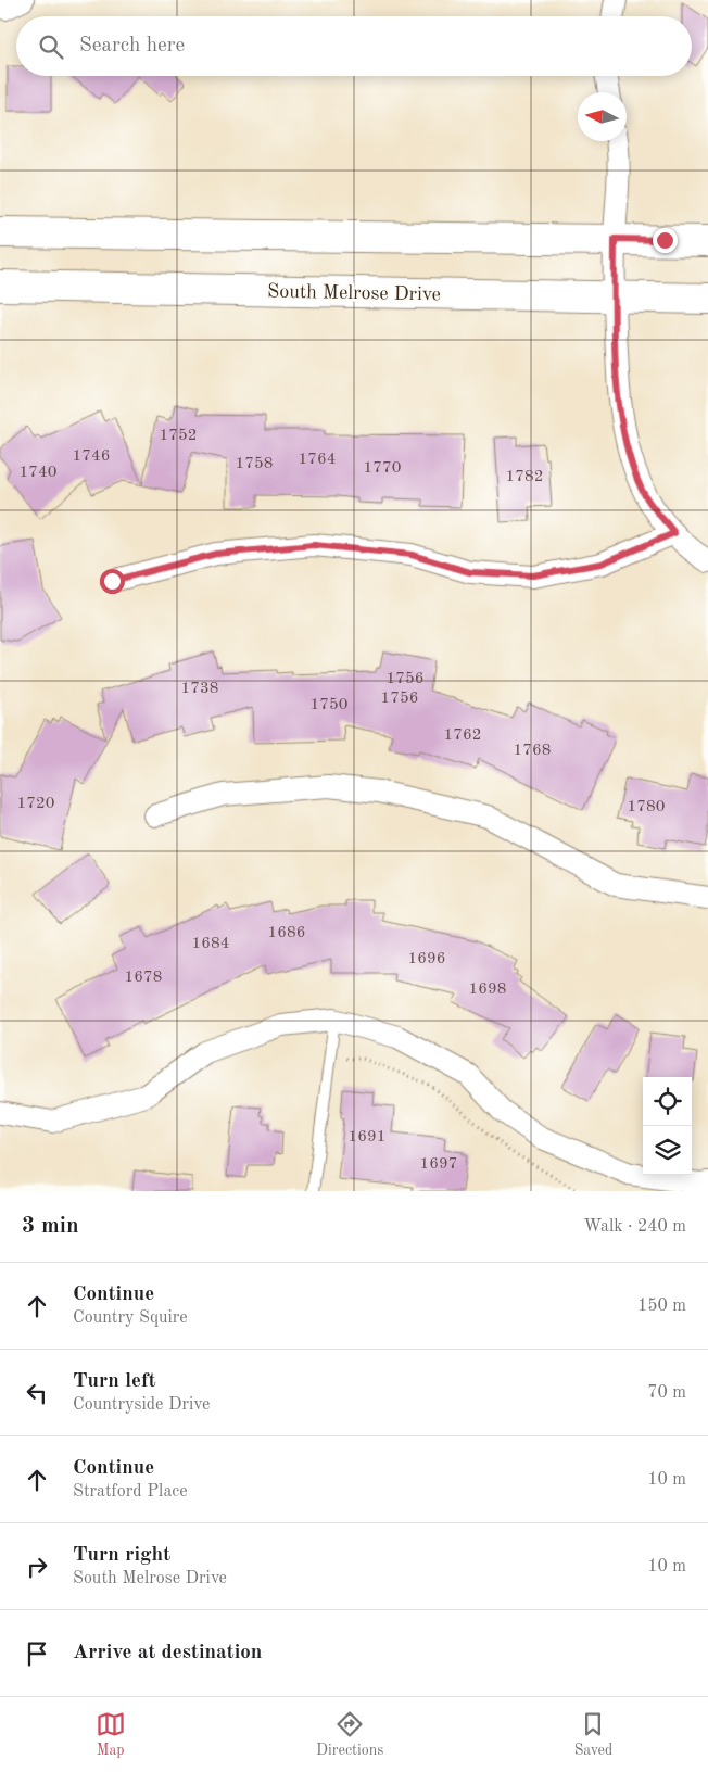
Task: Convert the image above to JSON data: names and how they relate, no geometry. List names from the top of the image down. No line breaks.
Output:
{"streets":{"main road":["South Melrose Drive"]},"house_numbers":["1752","1746","1764","1758","1770","1740","1782","1756","1738","1756","1750","1762","1768","1720","1780","1686","1684","1696","1678","1698","1691","1697"],"north":"left","page":{"search":"Search here","heading":["3 min","Walk · 240 m"],"list":[["Continue","Country Squire","150 m"],["Turn left","Countryside Drive","70 m"],["Continue","Stratford Place","10 m"],["Turn right","South Melrose Drive","10 m"],"Arrive at destination"],"nav":["Map","Directions","Saved"]}}
